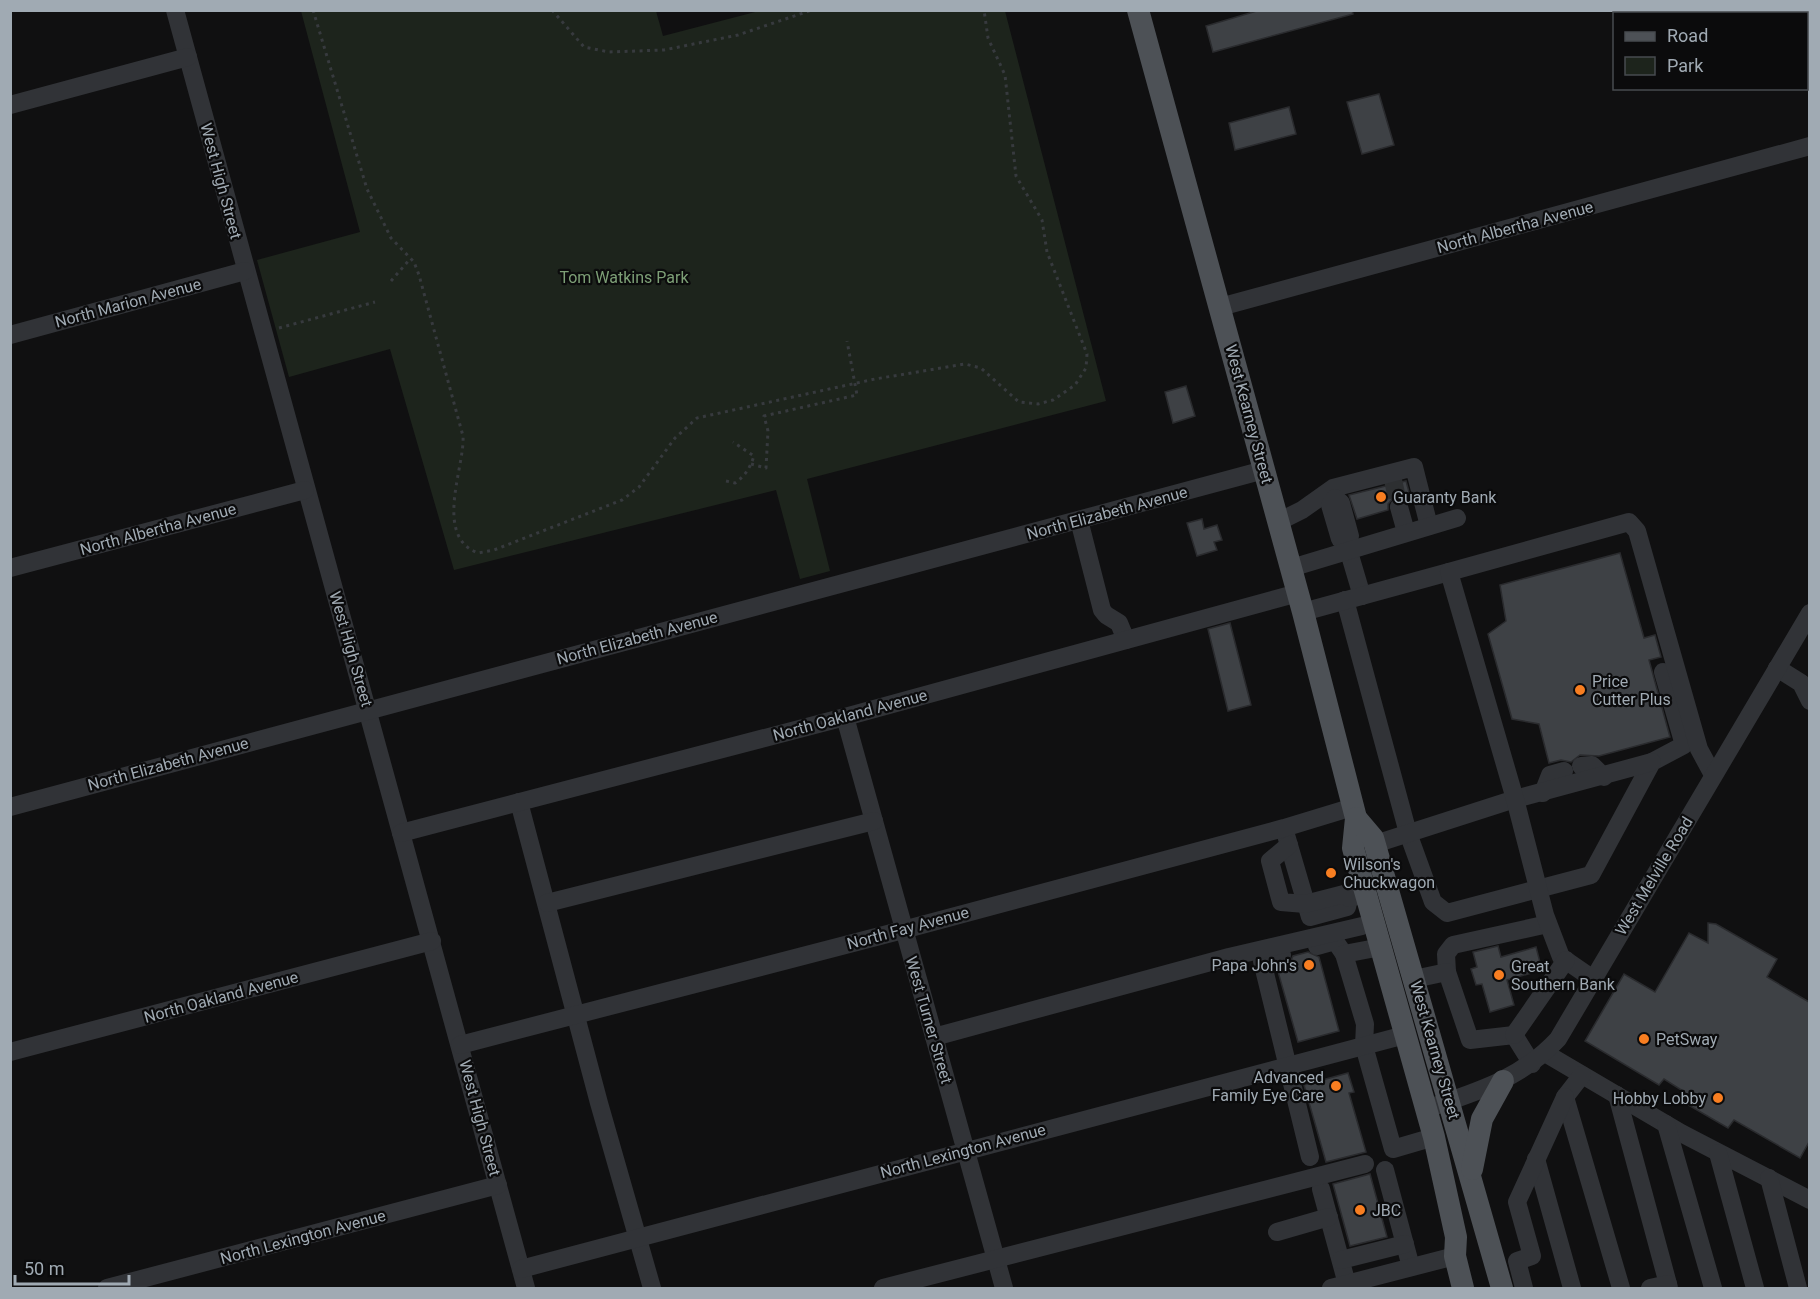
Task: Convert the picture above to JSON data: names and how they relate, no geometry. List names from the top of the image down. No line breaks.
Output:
{"streets":{"main road":["West Kearney Street"],"street":["West High Street","North Albertha Avenue","North Marion Avenue","North Elizabeth Avenue","North Oakland Avenue","West Melville Road","North Fay Avenue","West Turner Street","North Lexington Avenue"]},"crossings":[["West High Street","North Albertha Avenue"],["West High Street","North Marion Avenue"],["West High Street","North Elizabeth Avenue"],["West High Street","North Oakland Avenue"],["West High Street","North Fay Avenue"],["West High Street","North Lexington Avenue"],["North Albertha Avenue","West Kearney Street"],["West Kearney Street","North Elizabeth Avenue"],["West Kearney Street","North Oakland Avenue"],["West Kearney Street","West Melville Road"],["West Kearney Street","North Fay Avenue"],["West Kearney Street","North Lexington Avenue"],["North Oakland Avenue","West Melville Road"],["North Oakland Avenue","West Turner Street"],["North Fay Avenue","West Turner Street"],["West Turner Street","North Lexington Avenue"]],"parks":["Tom Watkins Park"],"places":["Guaranty Bank","Price Cutter Plus","Wilson's Chuckwagon","Papa John's","Great Southern Bank","PetSway","Advanced Family Eye Care","Hobby Lobby","JBC"],"legend":["Road","Park"],"scale_bar":"50 m"}
